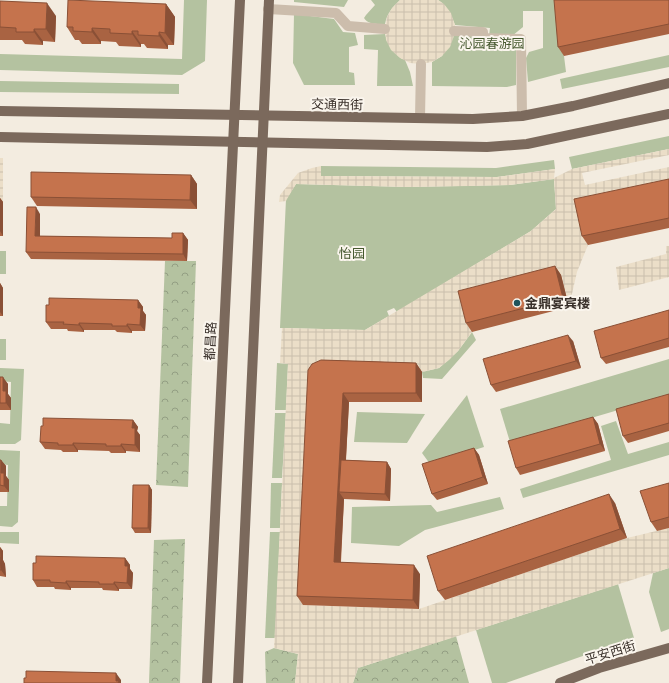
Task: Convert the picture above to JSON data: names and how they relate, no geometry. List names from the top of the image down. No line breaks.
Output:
{"streets":{"main road":["交通西街","都昌路","平安西街"]},"crossings":[["交通西街","都昌路"]],"parks":["沁园春游园","怡园"],"places":["金鼎宴宾楼"]}
